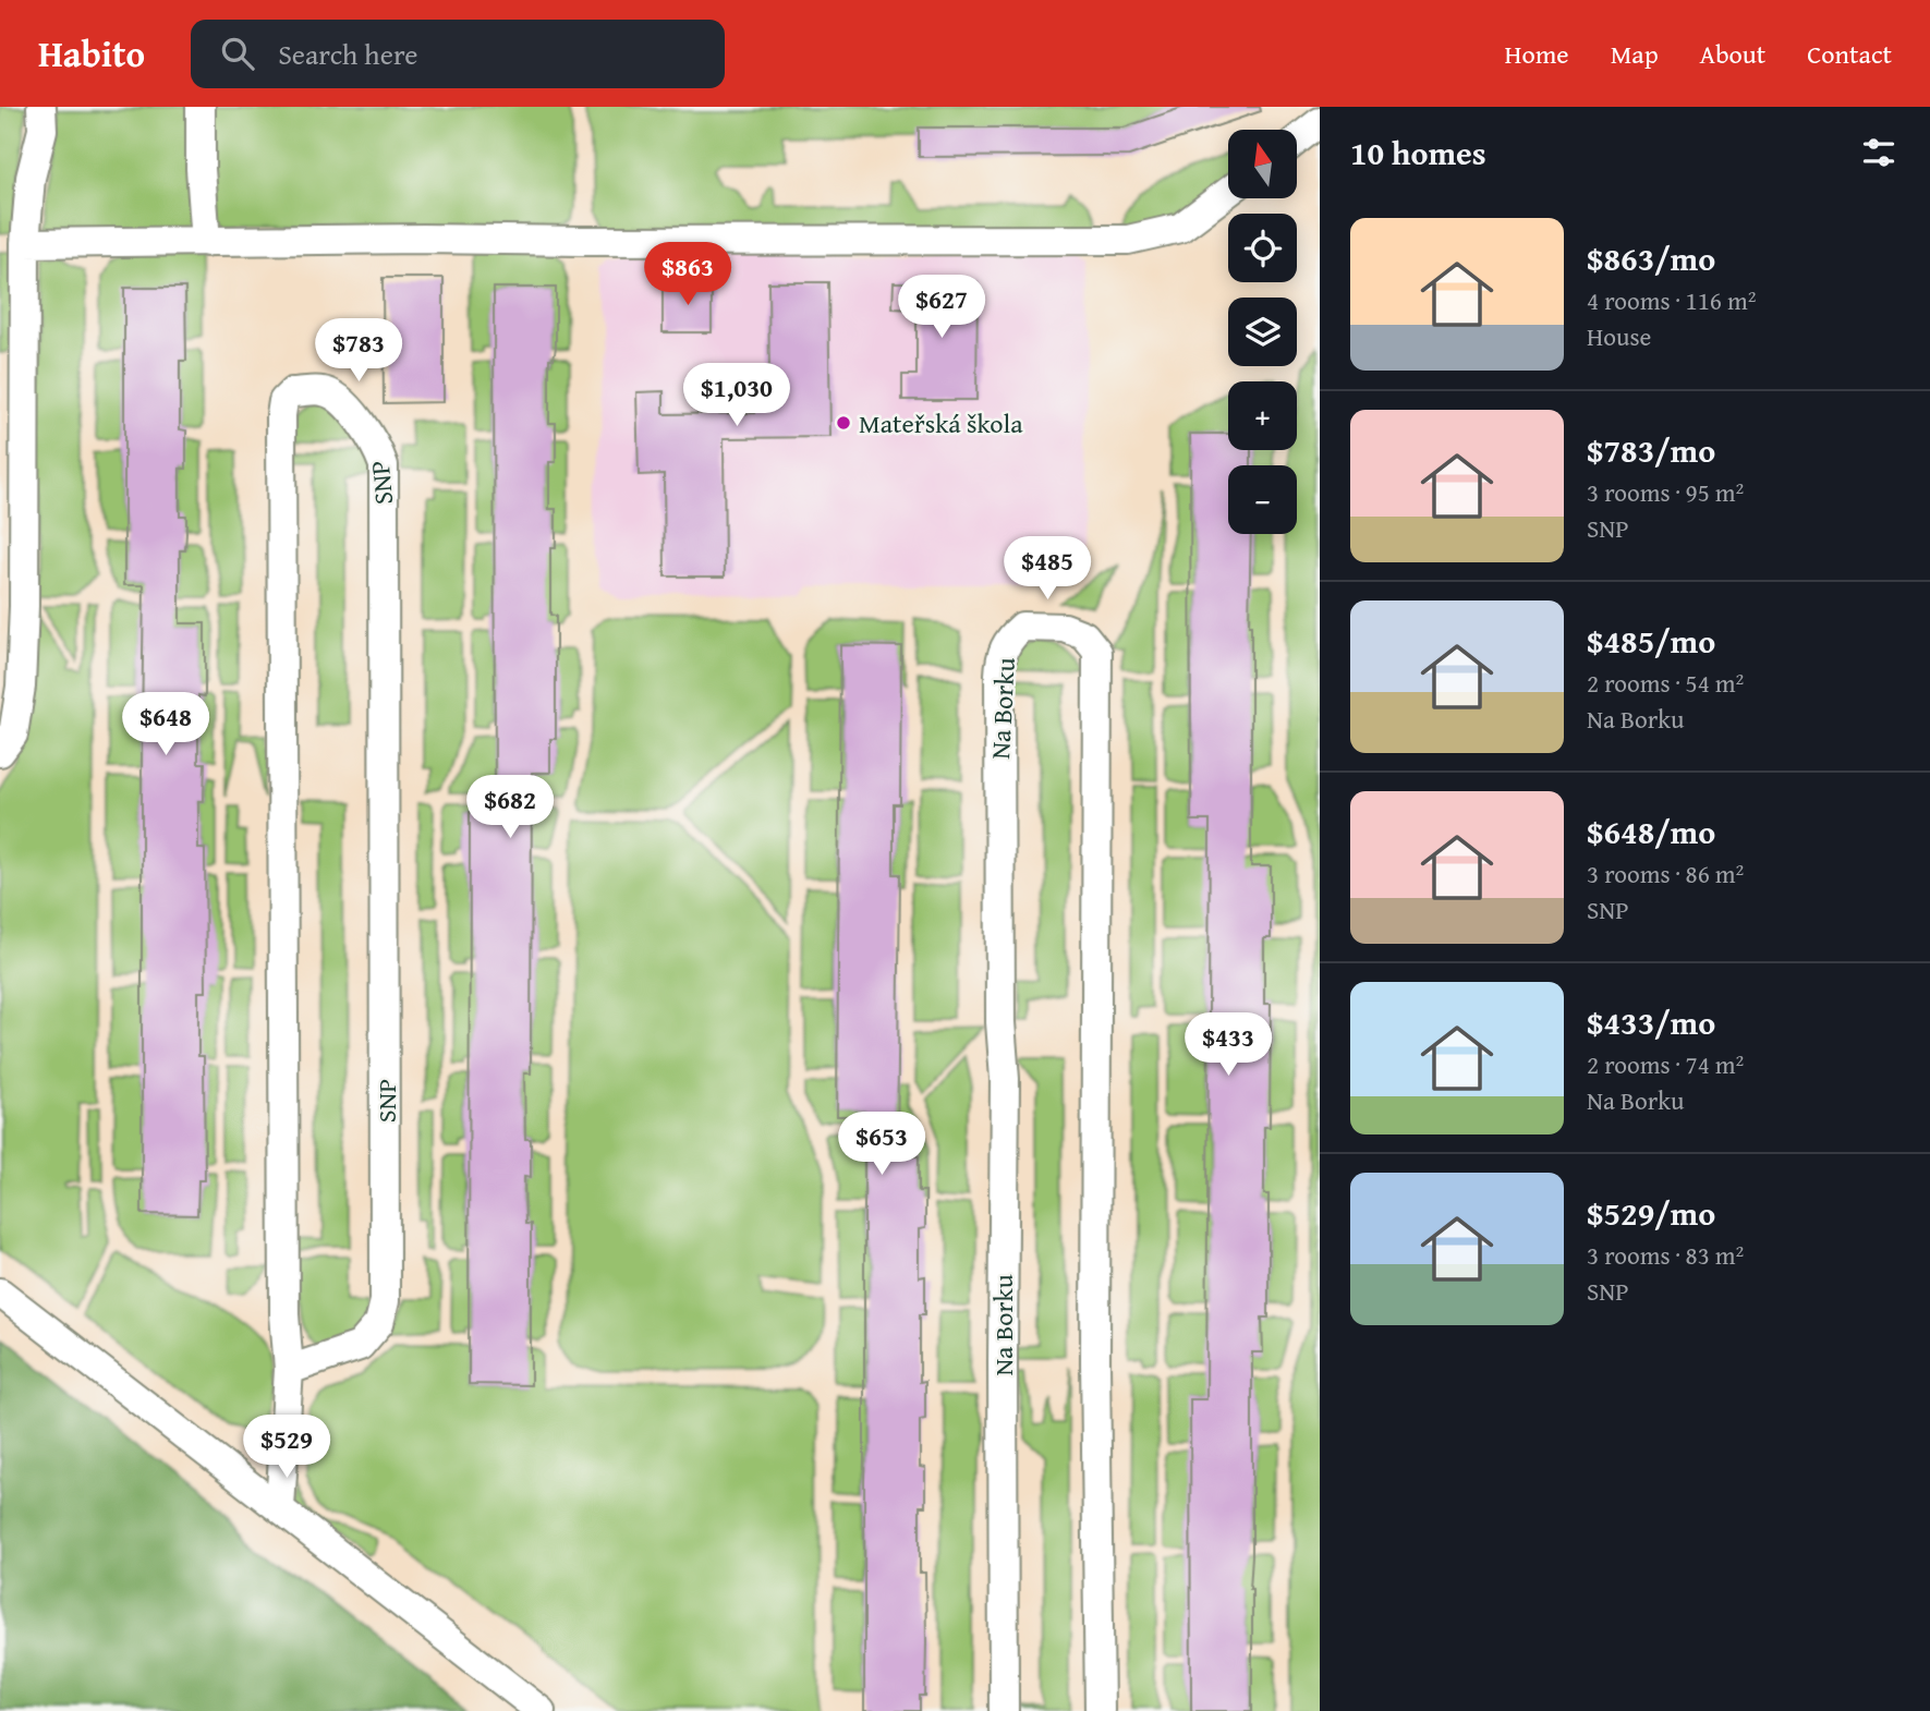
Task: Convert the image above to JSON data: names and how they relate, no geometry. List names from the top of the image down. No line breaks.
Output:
{"streets":{"street":["SNP","Na Borku"]},"places":["Mateřská škola"],"north":"top","page":{"header":"Habito","search":"Search here","nav":["Home","Map","About","Contact"],"heading":"10 homes","map_buttons":["+","−"],"list":[{"name":"$863/mo","note":"4 rooms · 116 m² · House"},{"name":"$783/mo","note":"3 rooms · 95 m² · SNP"},{"name":"$485/mo","note":"2 rooms · 54 m² · Na Borku"},{"name":"$648/mo","note":"3 rooms · 86 m² · SNP"},{"name":"$433/mo","note":"2 rooms · 74 m² · Na Borku"},{"name":"$529/mo","note":"3 rooms · 83 m² · SNP"}],"price":["$863","$627","$783","$1,030","$485","$648","$682","$433","$653","$529"]}}
